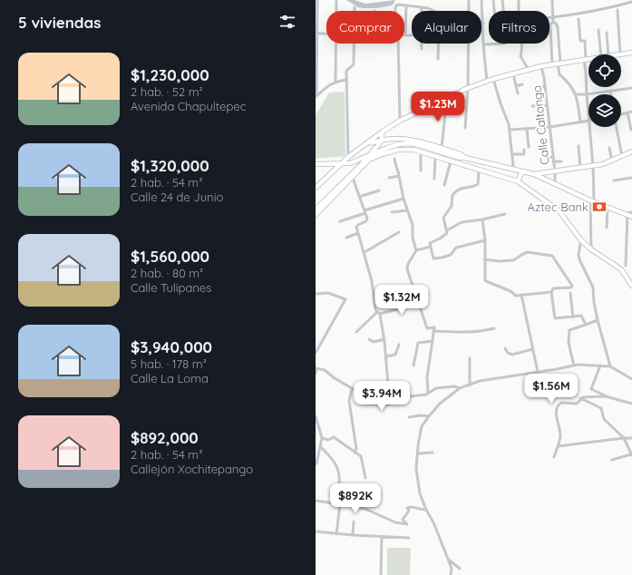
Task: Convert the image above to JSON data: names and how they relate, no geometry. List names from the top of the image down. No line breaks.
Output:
{"streets":{"street":["Calle Caltongo"]},"places":{"bank":["Aztec Bank"]},"page":{"heading":"5 viviendas","chip":["Comprar","Alquilar","Filtros"],"list":[{"name":"$1,230,000","note":"2 hab. · 52 m² · Avenida Chapultepec"},{"name":"$1,320,000","note":"2 hab. · 54 m² · Calle 24 de Junio"},{"name":"$1,560,000","note":"2 hab. · 80 m² · Calle Tulipanes"},{"name":"$3,940,000","note":"5 hab. · 178 m² · Calle La Loma"},{"name":"$892,000","note":"2 hab. · 54 m² · Callejón Xochitepango"}],"price":["$1.23M","$1.32M","$1.56M","$3.94M","$892K"]}}
